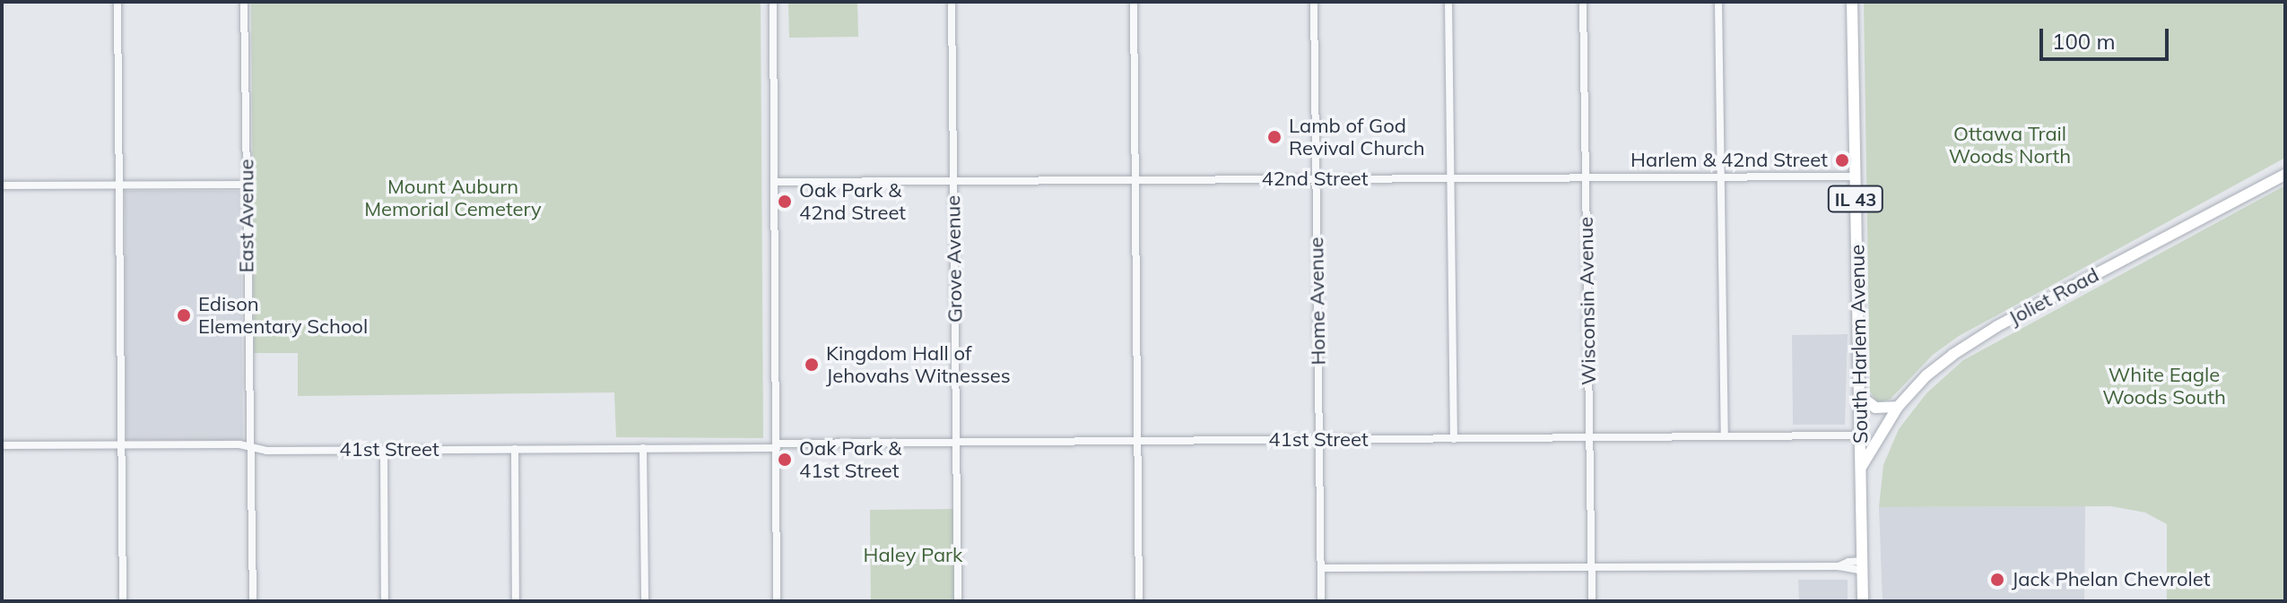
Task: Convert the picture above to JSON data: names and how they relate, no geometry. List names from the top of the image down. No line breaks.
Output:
{"streets":{"main road":["IL 43","Joliet Road","South Harlem Avenue"],"street":["42nd Street","East Avenue","Grove Avenue","Home Avenue","Wisconsin Avenue","41st Street"]},"crossings":[["42nd Street","Grove Avenue"],["42nd Street","Home Avenue"],["42nd Street","Wisconsin Avenue"],["42nd Street","South Harlem Avenue"],["East Avenue","41st Street"],["Grove Avenue","41st Street"],["Joliet Road","South Harlem Avenue"],["Home Avenue","41st Street"],["Wisconsin Avenue","41st Street"],["South Harlem Avenue","41st Street"]],"parks":["Ottawa Trail Woods North","Mount Auburn Memorial Cemetery","White Eagle Woods South","Haley Park"],"places":["Lamb of God Revival Church","Harlem & 42nd Street","Oak Park & 42nd Street","Edison Elementary School","Kingdom Hall of Jehovahs Witnesses","Oak Park & 41st Street","Jack Phelan Chevrolet"],"scale_bar":"100 m"}
